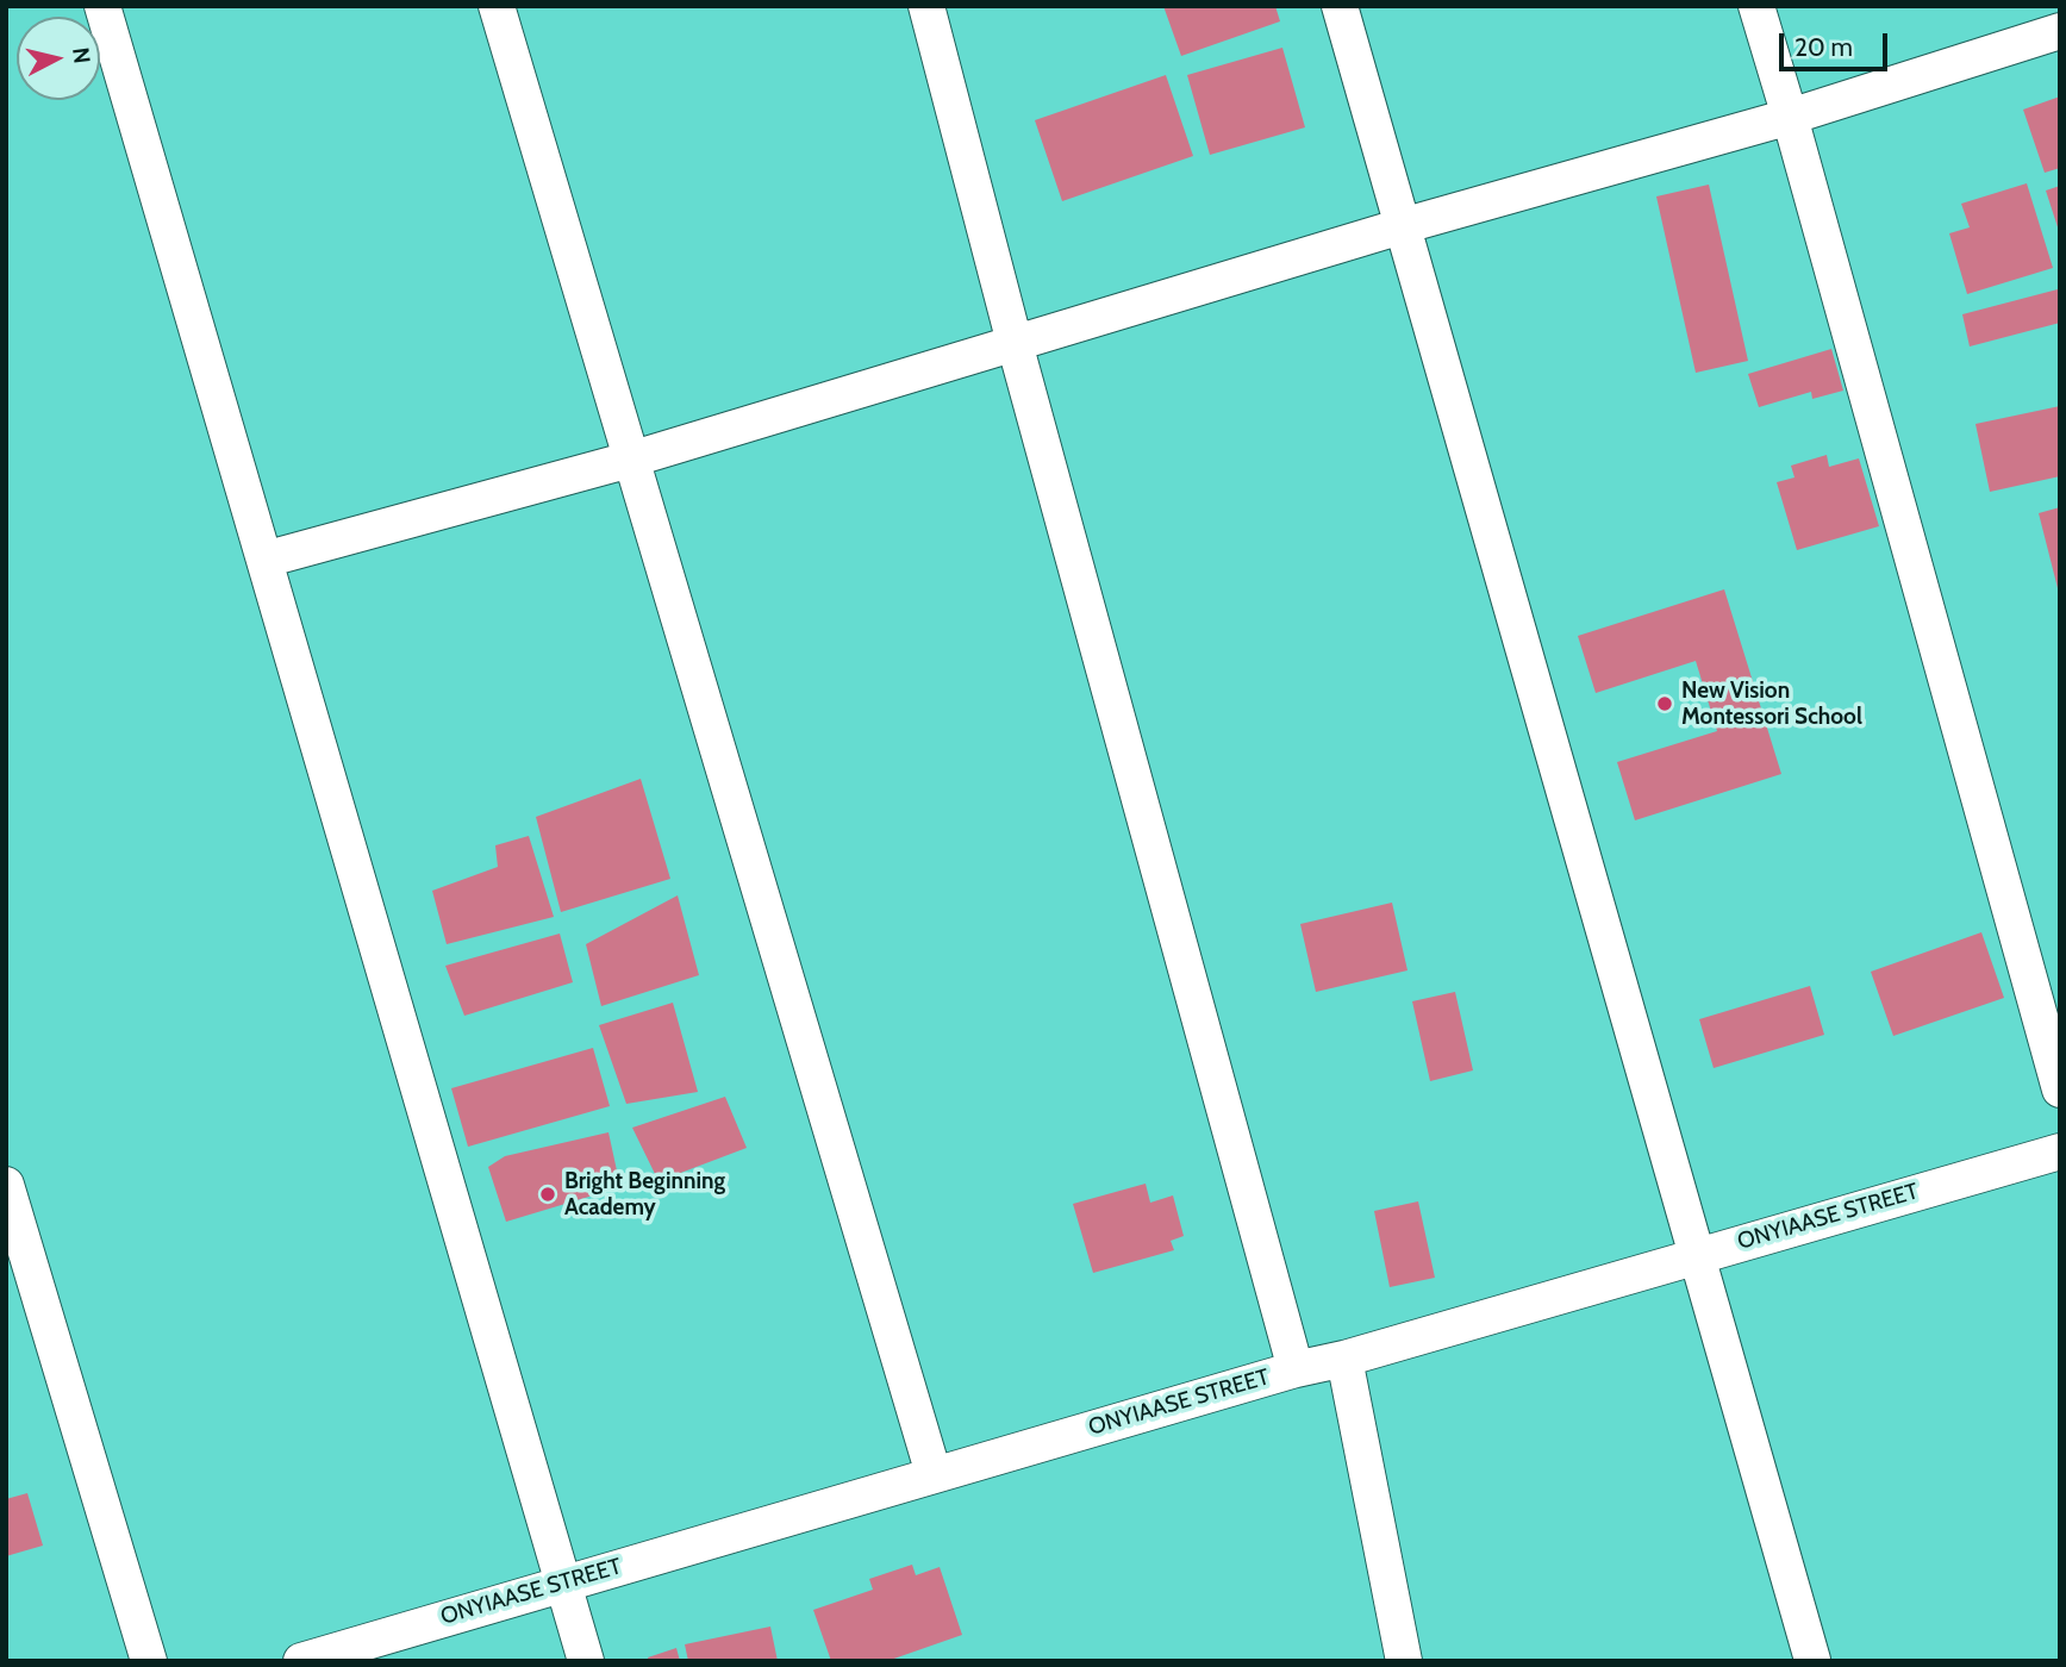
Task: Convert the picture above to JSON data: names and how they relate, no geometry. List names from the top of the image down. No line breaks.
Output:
{"streets":{"street":["ONYIAASE STREET"]},"places":["New Vision Montessori School","Bright Beginning Academy"],"scale_bar":"20 m","north":"right"}
